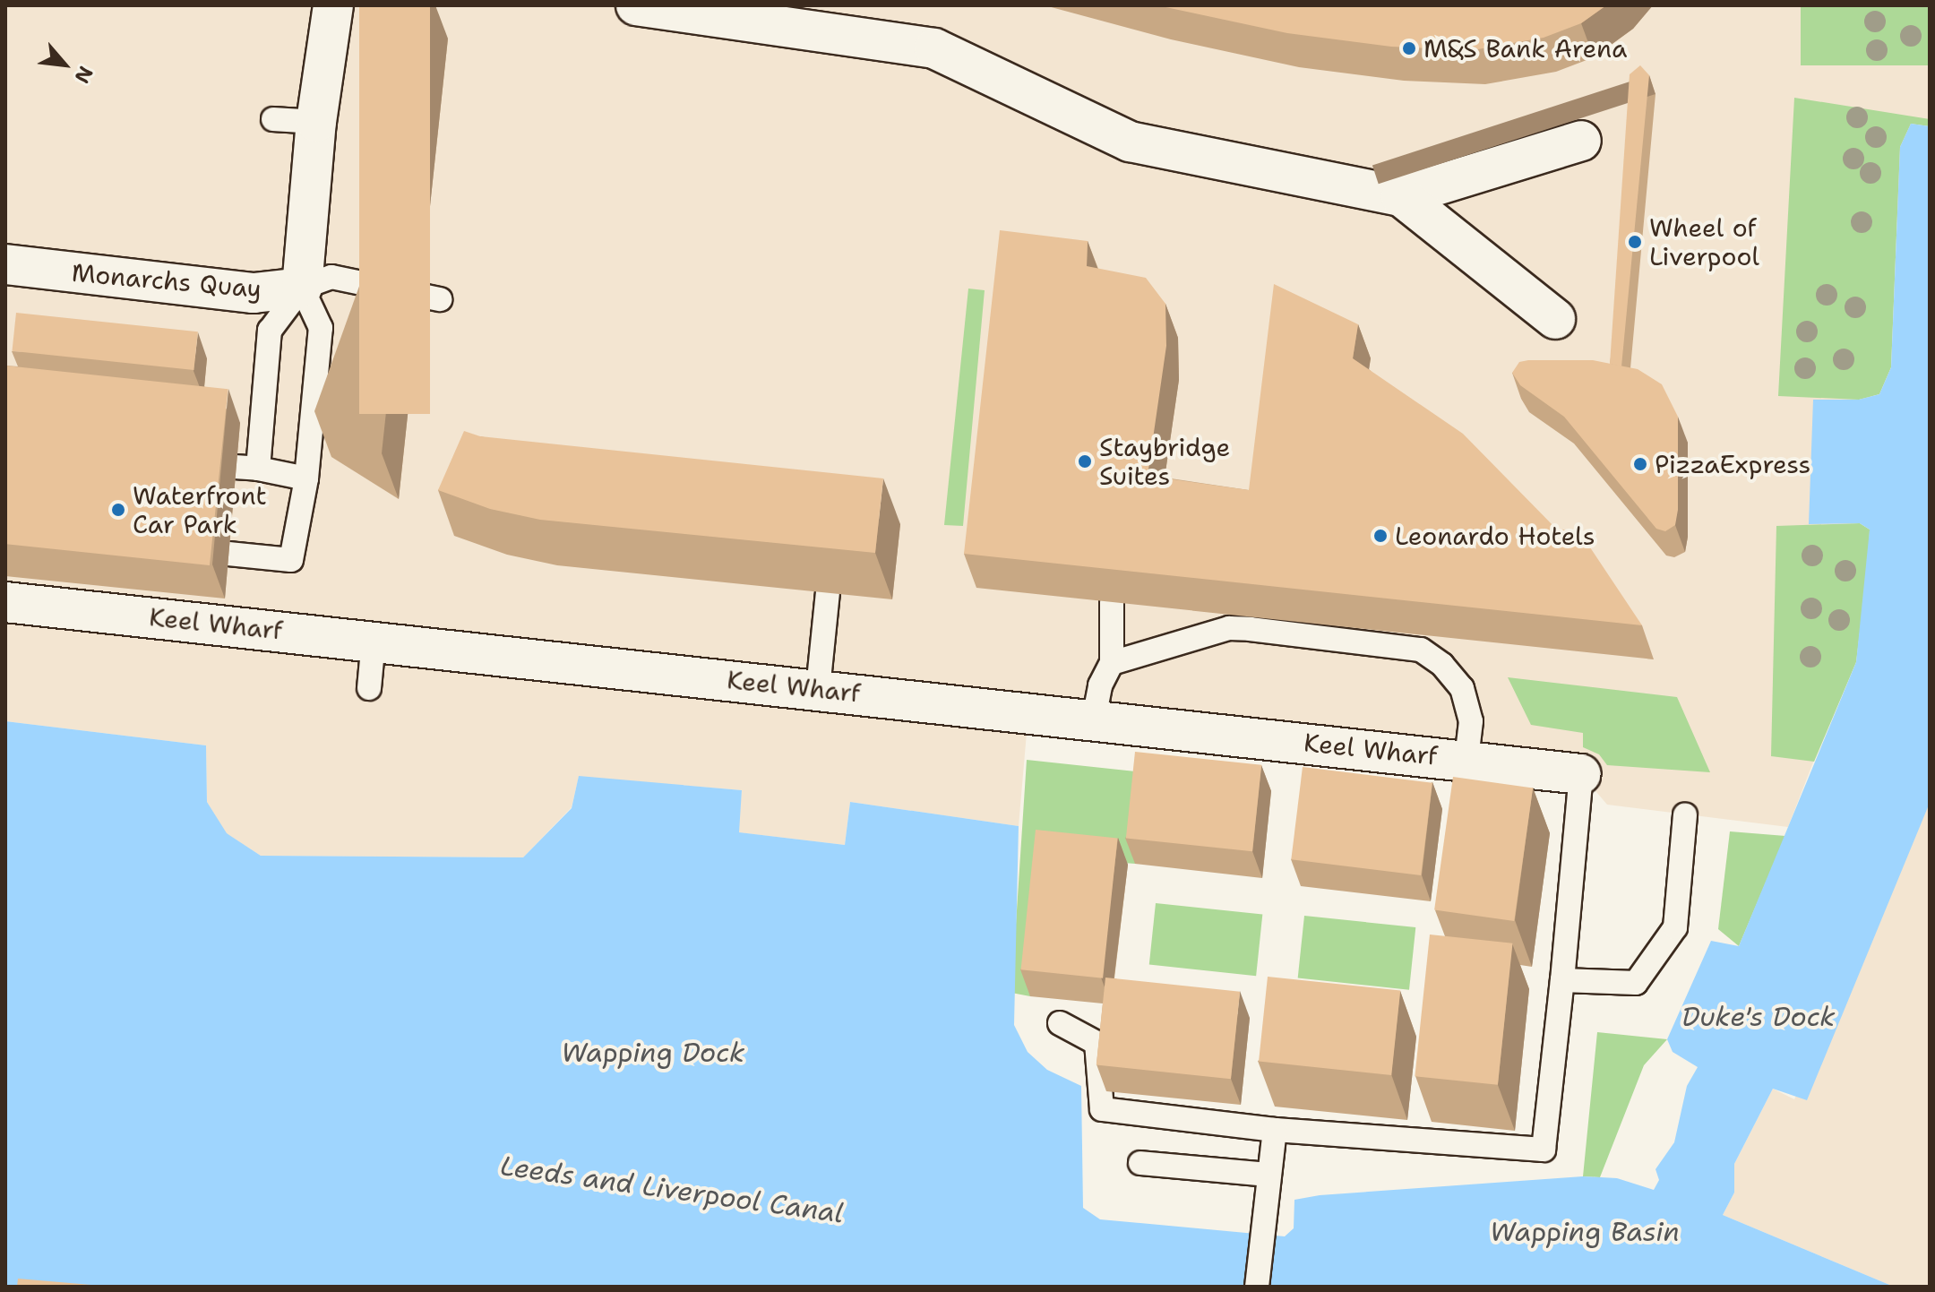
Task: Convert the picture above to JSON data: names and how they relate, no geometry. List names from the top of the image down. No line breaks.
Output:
{"streets":{"street":["Monarchs Quay","Keel Wharf"]},"water":["Duke's Dock","Wapping Dock","Leeds and Liverpool Canal","Wapping Basin"],"places":["M&S Bank Arena","Wheel of Liverpool","Staybridge Suites","PizzaExpress","Waterfront Car Park","Leonardo Hotels"],"north":"bottom right"}
